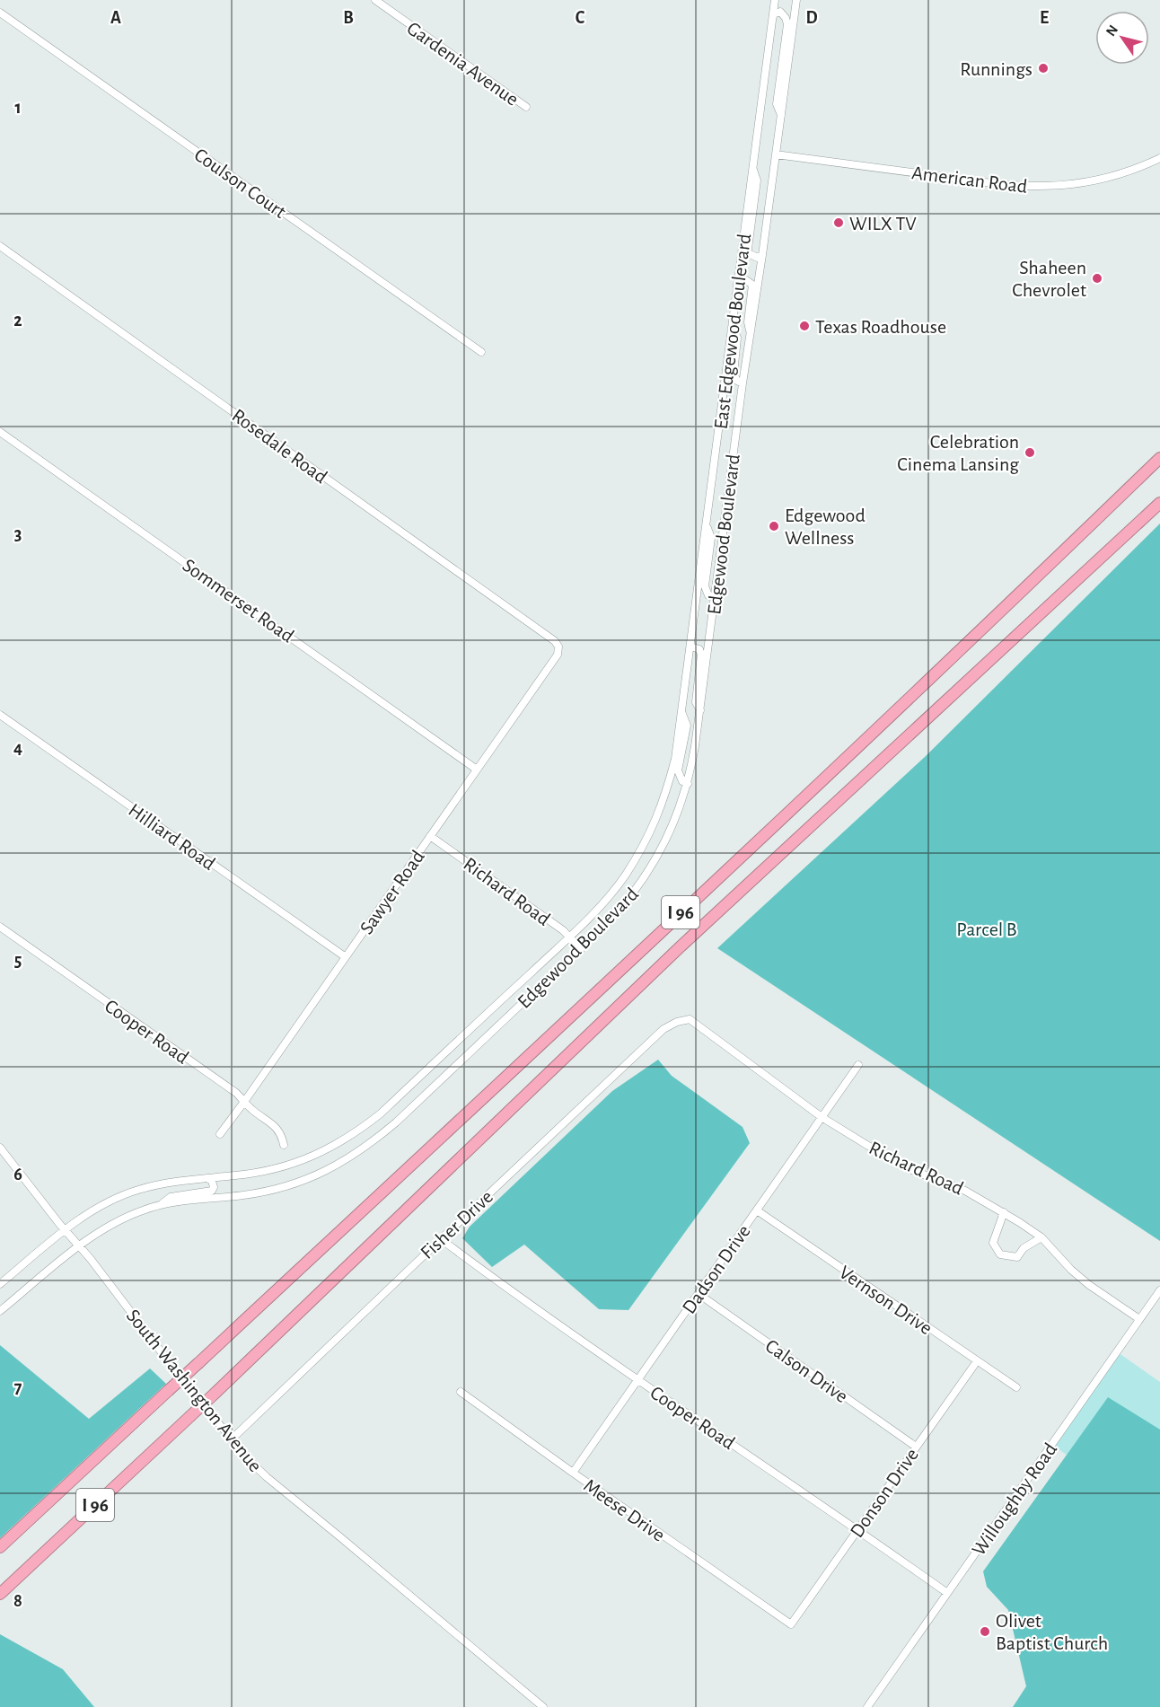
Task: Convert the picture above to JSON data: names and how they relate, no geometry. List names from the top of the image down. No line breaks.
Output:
{"streets":{"highway":["I 96"],"street":["Gardenia Avenue","American Road","Coulson Court","East Edgewood Boulevard","Rosedale Road","Edgewood Boulevard","Sommerset Road","Hilliard Road","Richard Road","Sawyer Road","Cooper Road","Fisher Drive","Dadson Drive","Vernson Drive","Calson Drive","South Washington Avenue","Donson Drive","Willoughby Road","Meese Drive"]},"crossings":[["American Road","East Edgewood Boulevard"],["East Edgewood Boulevard","Edgewood Boulevard"],["East Edgewood Boulevard","Richard Road"],["East Edgewood Boulevard","South Washington Avenue"],["Rosedale Road","Sawyer Road"],["Edgewood Boulevard","Richard Road"],["Edgewood Boulevard","South Washington Avenue"],["Sommerset Road","Sawyer Road"],["Hilliard Road","Sawyer Road"],["Richard Road","Sawyer Road"],["Richard Road","Fisher Drive"],["Richard Road","Dadson Drive"],["Richard Road","Willoughby Road"],["Sawyer Road","Cooper Road"],["Cooper Road","Fisher Drive"],["Cooper Road","Dadson Drive"],["Cooper Road","Donson Drive"],["Cooper Road","Willoughby Road"],["Fisher Drive","South Washington Avenue"],["Dadson Drive","Vernson Drive"],["Dadson Drive","Calson Drive"],["Dadson Drive","Meese Drive"],["Vernson Drive","Donson Drive"],["Calson Drive","Donson Drive"],["Donson Drive","Meese Drive"]],"parks":["Parcel B"],"places":["Runnings","WILX TV","Shaheen Chevrolet","Texas Roadhouse","Celebration Cinema Lansing","Edgewood Wellness","Olivet Baptist Church"],"north":"top left","grid":{"columns":["A","B","C","D","E"],"rows":["1","2","3","4","5","6","7","8"]}}
